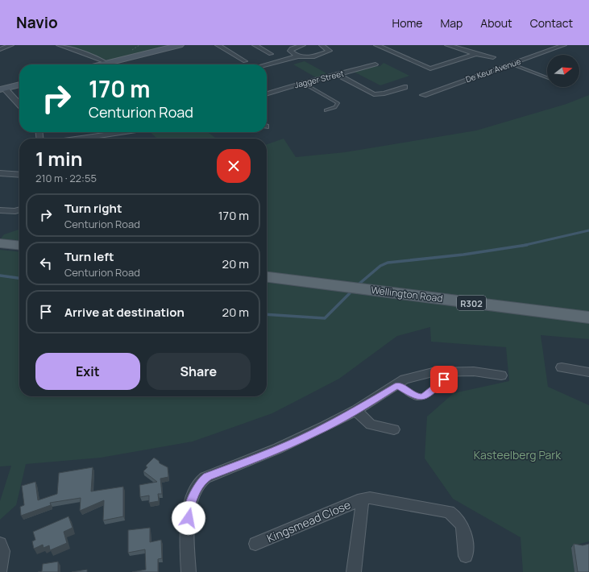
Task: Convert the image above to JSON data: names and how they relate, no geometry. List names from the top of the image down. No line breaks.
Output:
{"streets":{"main road":["Wellington Road","R302"],"street":["De Keur Avenue","Jagger Street","Kingsmead Close"]},"parks":["Kasteelberg Park"],"north":"right","page":{"header":"Navio","nav":["Home","Map","About","Contact"],"turn":["170 m","Centurion Road"],"heading":["1 min","210 m · 22:55"],"list":[{"name":"Turn right","note":"Centurion Road","value":"170 m"},{"name":"Turn left","note":"Centurion Road","value":"20 m"},{"name":"Arrive at destination","value":"20 m"}],"buttons":["Exit","Share"]}}
